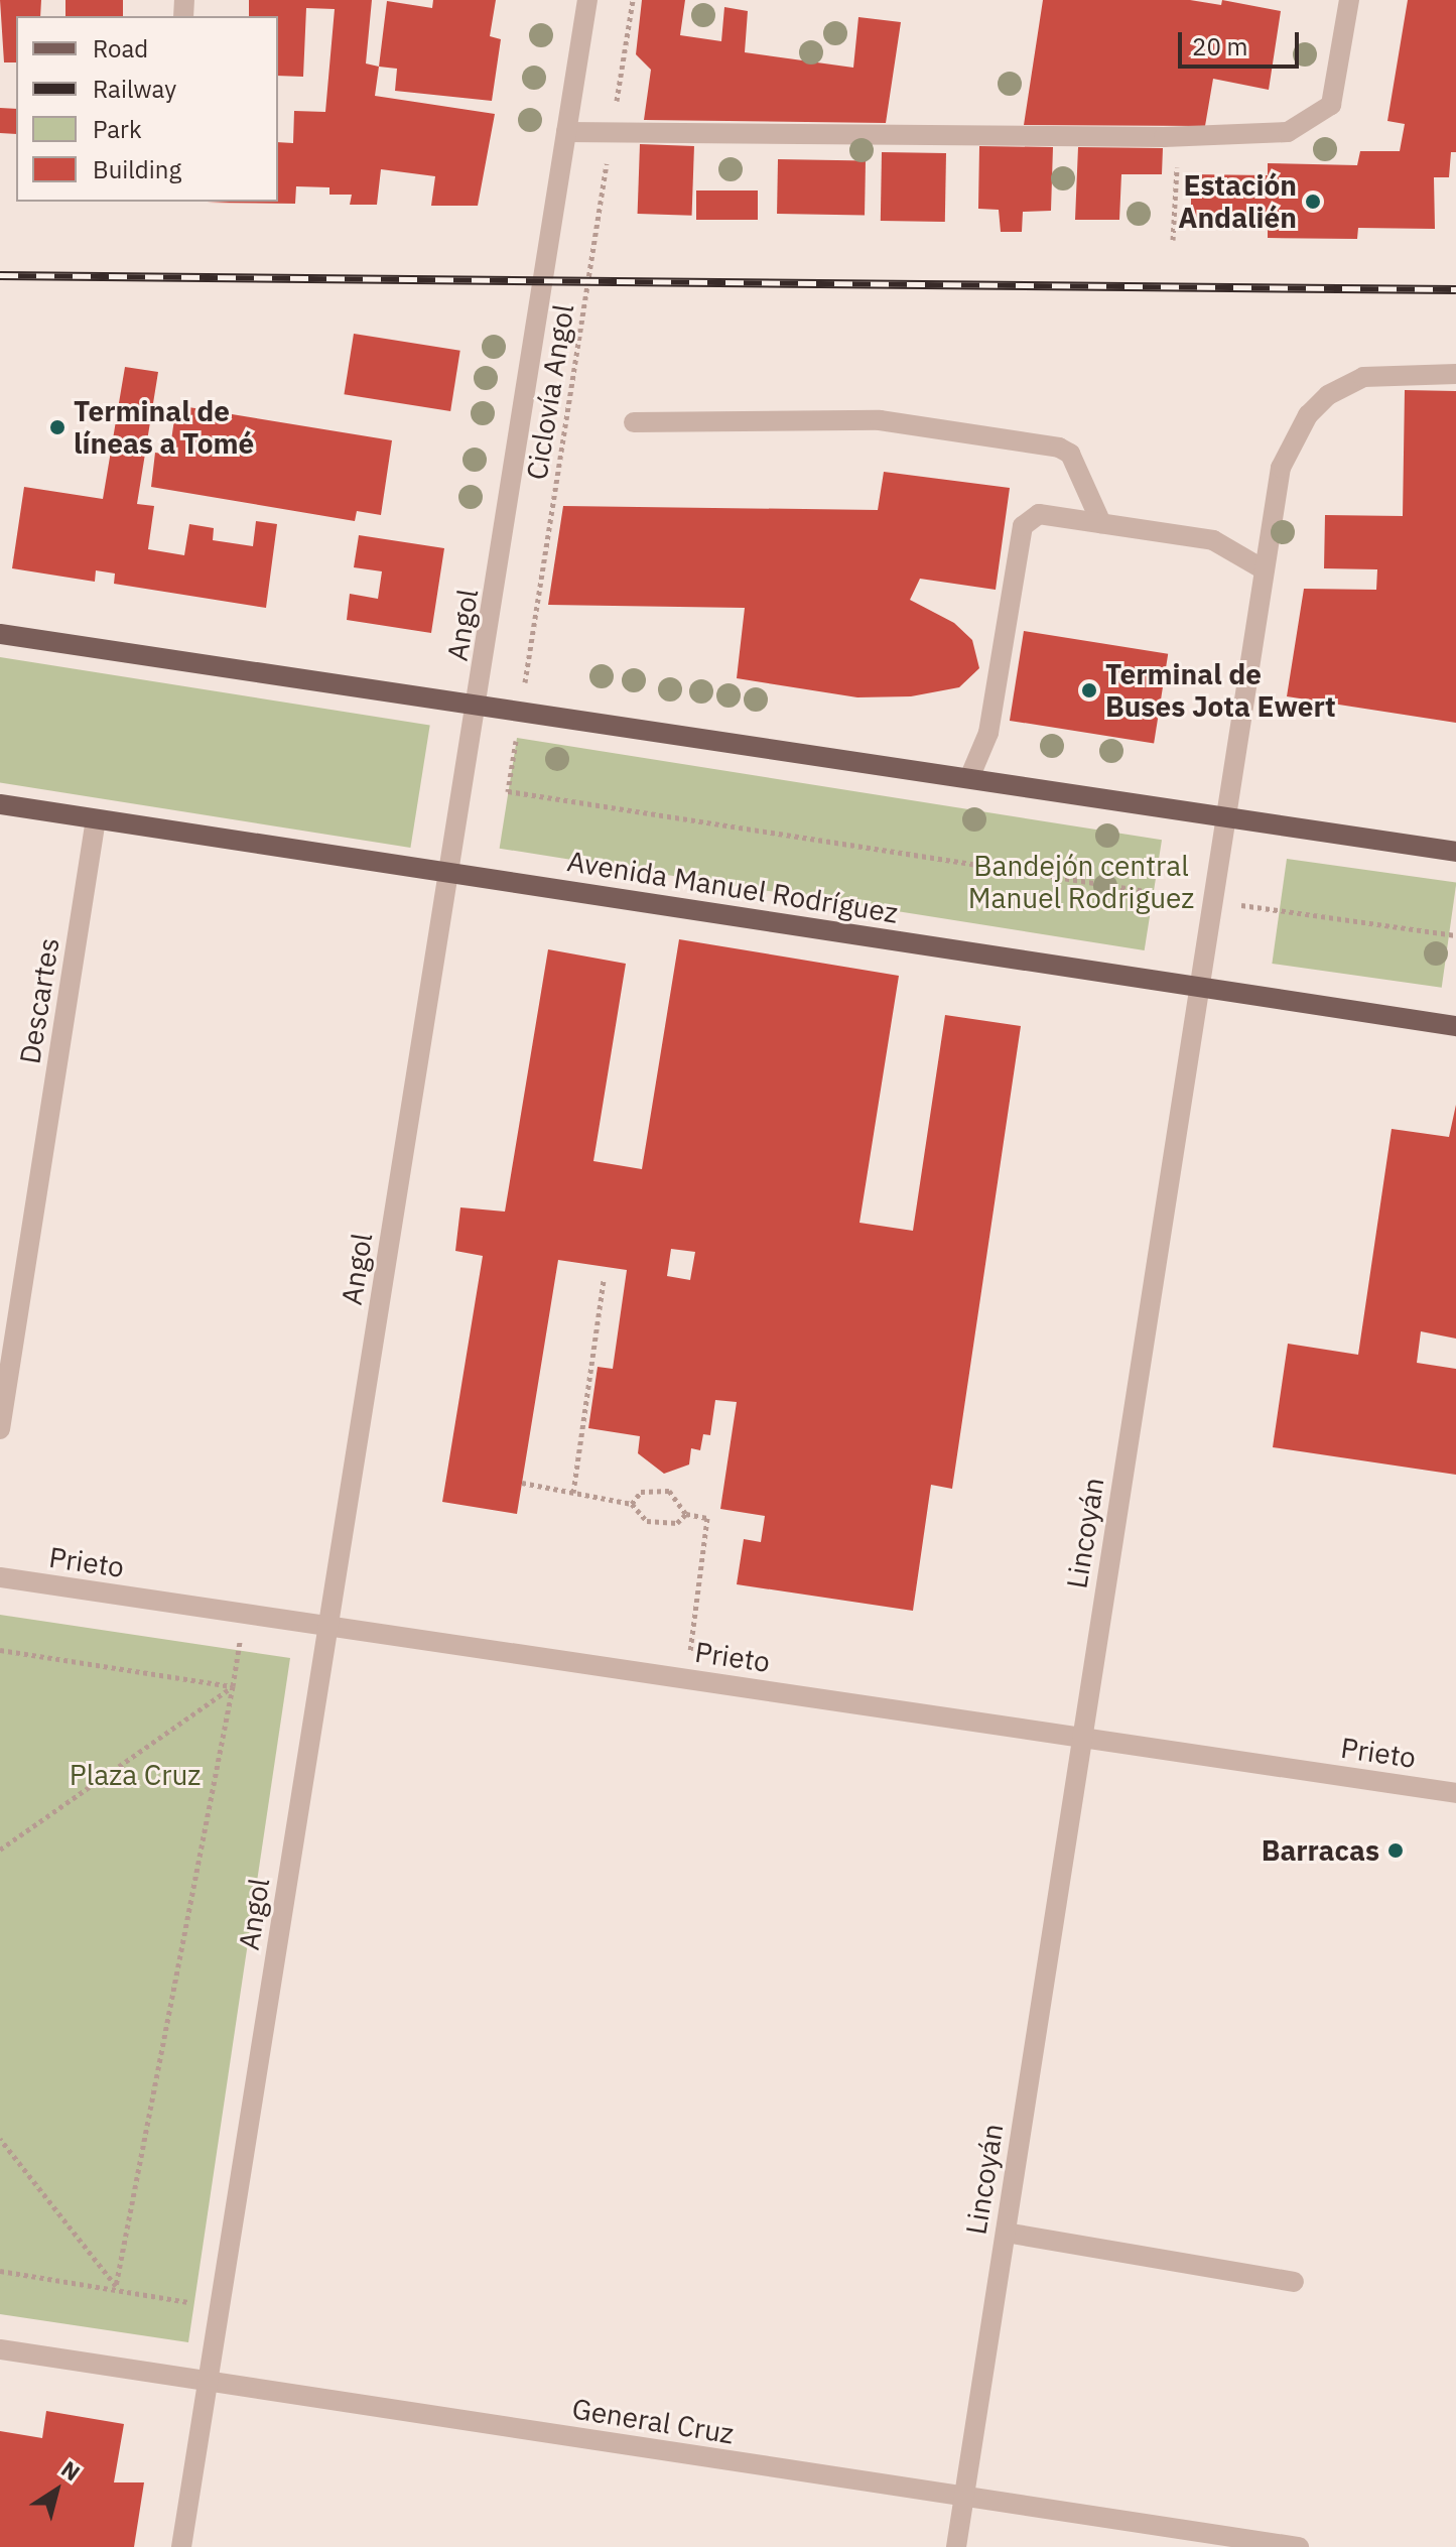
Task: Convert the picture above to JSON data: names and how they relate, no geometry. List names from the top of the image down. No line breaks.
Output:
{"streets":{"main road":["Avenida Manuel Rodríguez"],"street":["Angol","Descartes","Lincoyán","Prieto","General Cruz"],"path":["Ciclovía Angol"]},"crossings":[["Angol","Avenida Manuel Rodríguez"],["Angol","Prieto"],["Angol","General Cruz"],["Avenida Manuel Rodríguez","Descartes"],["Avenida Manuel Rodríguez","Lincoyán"],["Lincoyán","Prieto"],["Lincoyán","General Cruz"]],"parks":["Bandejón central Manuel Rodriguez","Plaza Cruz"],"places":["Estación Andalién","Terminal de líneas a Tomé","Terminal de Buses Jota Ewert","Barracas"],"legend":["Road","Railway","Park","Building"],"scale_bar":"20 m","north":"top right"}
